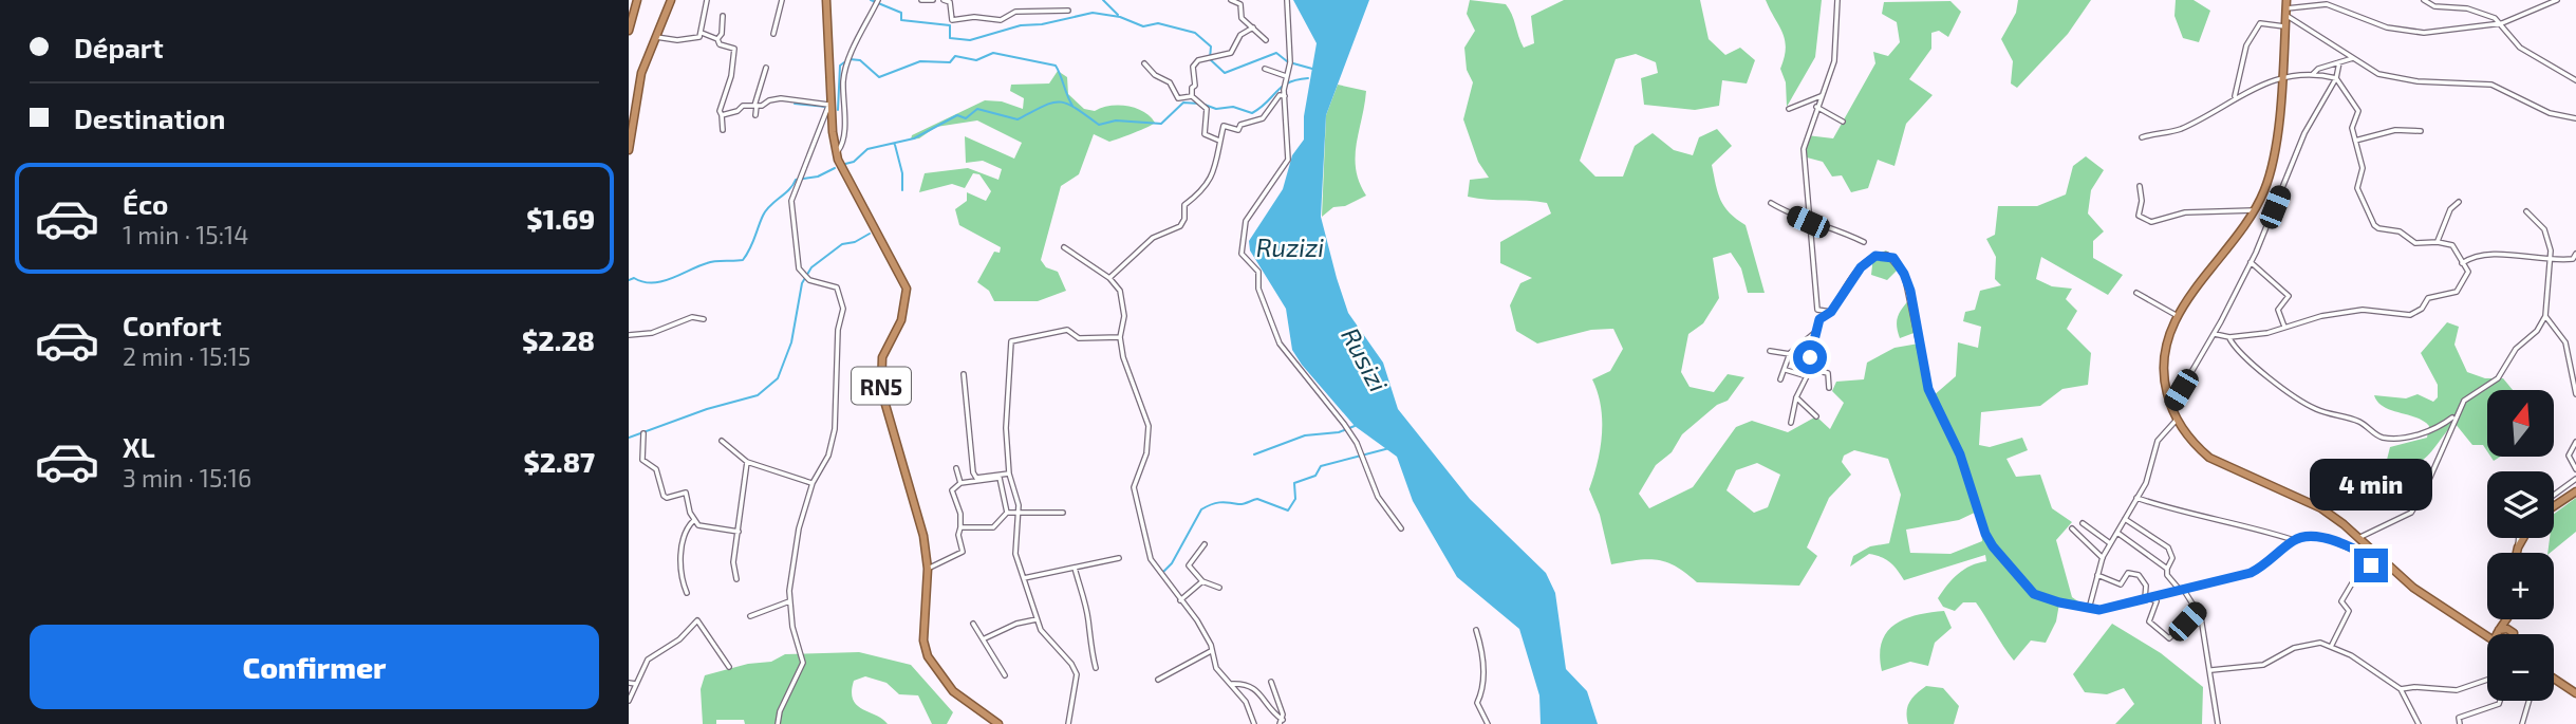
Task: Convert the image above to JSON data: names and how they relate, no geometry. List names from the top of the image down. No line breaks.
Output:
{"streets":{"highway":["RN5"]},"water":["Ruzizi","Rusizi"],"north":"top","page":{"banner":["Départ","Destination"],"list":[{"name":"Éco","note":"1 min · 15:14","value":"$1.69"},{"name":"Confort","note":"2 min · 15:15","value":"$2.28"},{"name":"XL","note":"3 min · 15:16","value":"$2.87"}],"map_buttons":["+","−"],"bubble":"4 min","buttons":"Confirmer"}}
